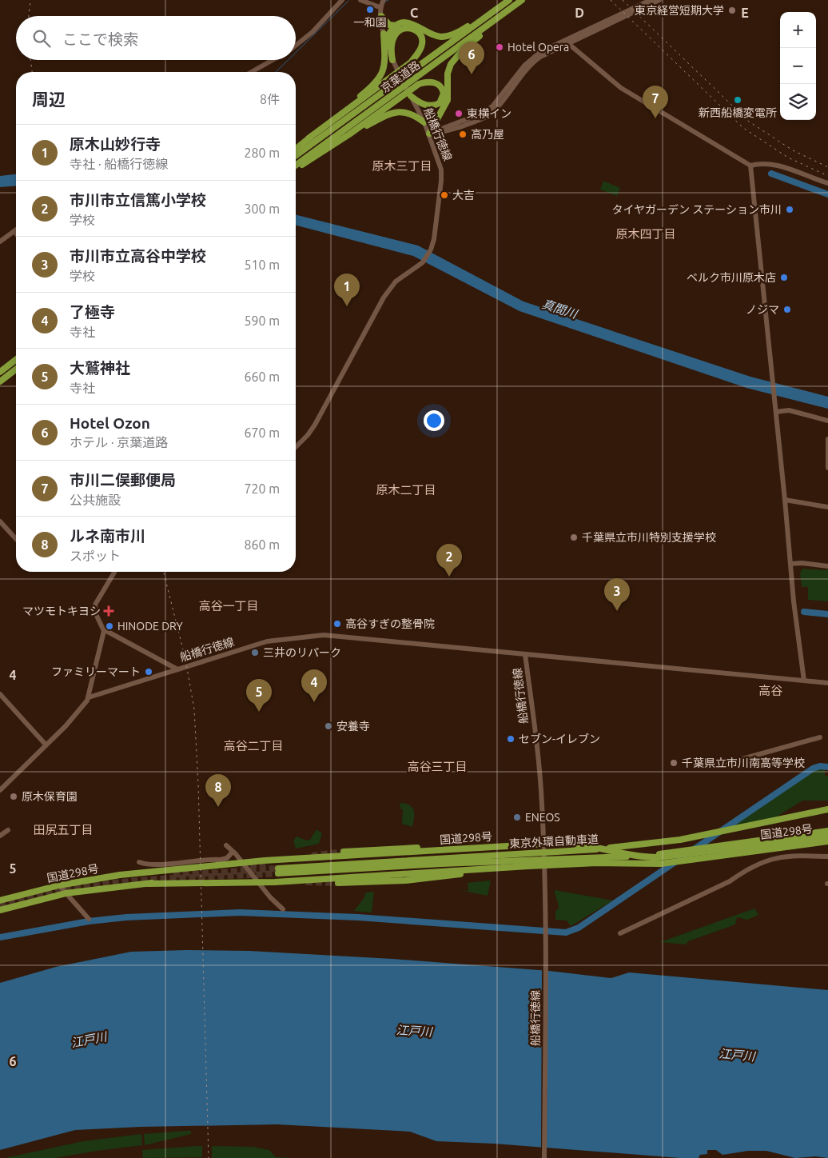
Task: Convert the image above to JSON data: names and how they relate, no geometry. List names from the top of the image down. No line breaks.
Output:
{"streets":{"highway":["京葉道路","国道298号","東京外環自動車道"],"street":["船橋行徳線"]},"crossings":[["船橋行徳線","国道298号"]],"districts":["原木三丁目","原木四丁目","原木二丁目","高谷一丁目","高谷","高谷二丁目","高谷三丁目","田尻五丁目"],"water":["真間川","江戸川"],"places":{"other":["一和園","東京経営短期大学","Hotel Opera","新西船橋変電所","東横イン","高乃屋","大吉","タイヤガーデン ステーション市川","ベルク市川原木店","ノジマ","千葉県立市川特別支援学校","高谷すぎの整骨院","HINODE DRY","三井のリパーク","ファミリーマート","安養寺","セブン-イレブン","千葉県立市川南高等学校","原木保育園","ENEOS"],"health":["マツモトキヨシ"]},"page":{"map_buttons":["+","−"],"search":"ここで検索","pins":["6","7","1","2","3","4","5","8"],"heading":["周辺","8件"],"list":[{"mark":"1","name":"原木山妙行寺","note":"寺社 · 船橋行徳線","value":"280 m"},{"mark":"2","name":"市川市立信篤小学校","note":"学校","value":"300 m"},{"mark":"3","name":"市川市立高谷中学校","note":"学校","value":"510 m"},{"mark":"4","name":"了極寺","note":"寺社","value":"590 m"},{"mark":"5","name":"大鷲神社","note":"寺社","value":"660 m"},{"mark":"6","name":"Hotel Ozon","note":"ホテル · 京葉道路","value":"670 m"},{"mark":"7","name":"市川二俣郵便局","note":"公共施設","value":"720 m"},{"mark":"8","name":"ルネ南市川","note":"スポット","value":"860 m"}]},"grid":{"columns":["C","D","E"],"rows":["4","5","6"]}}
